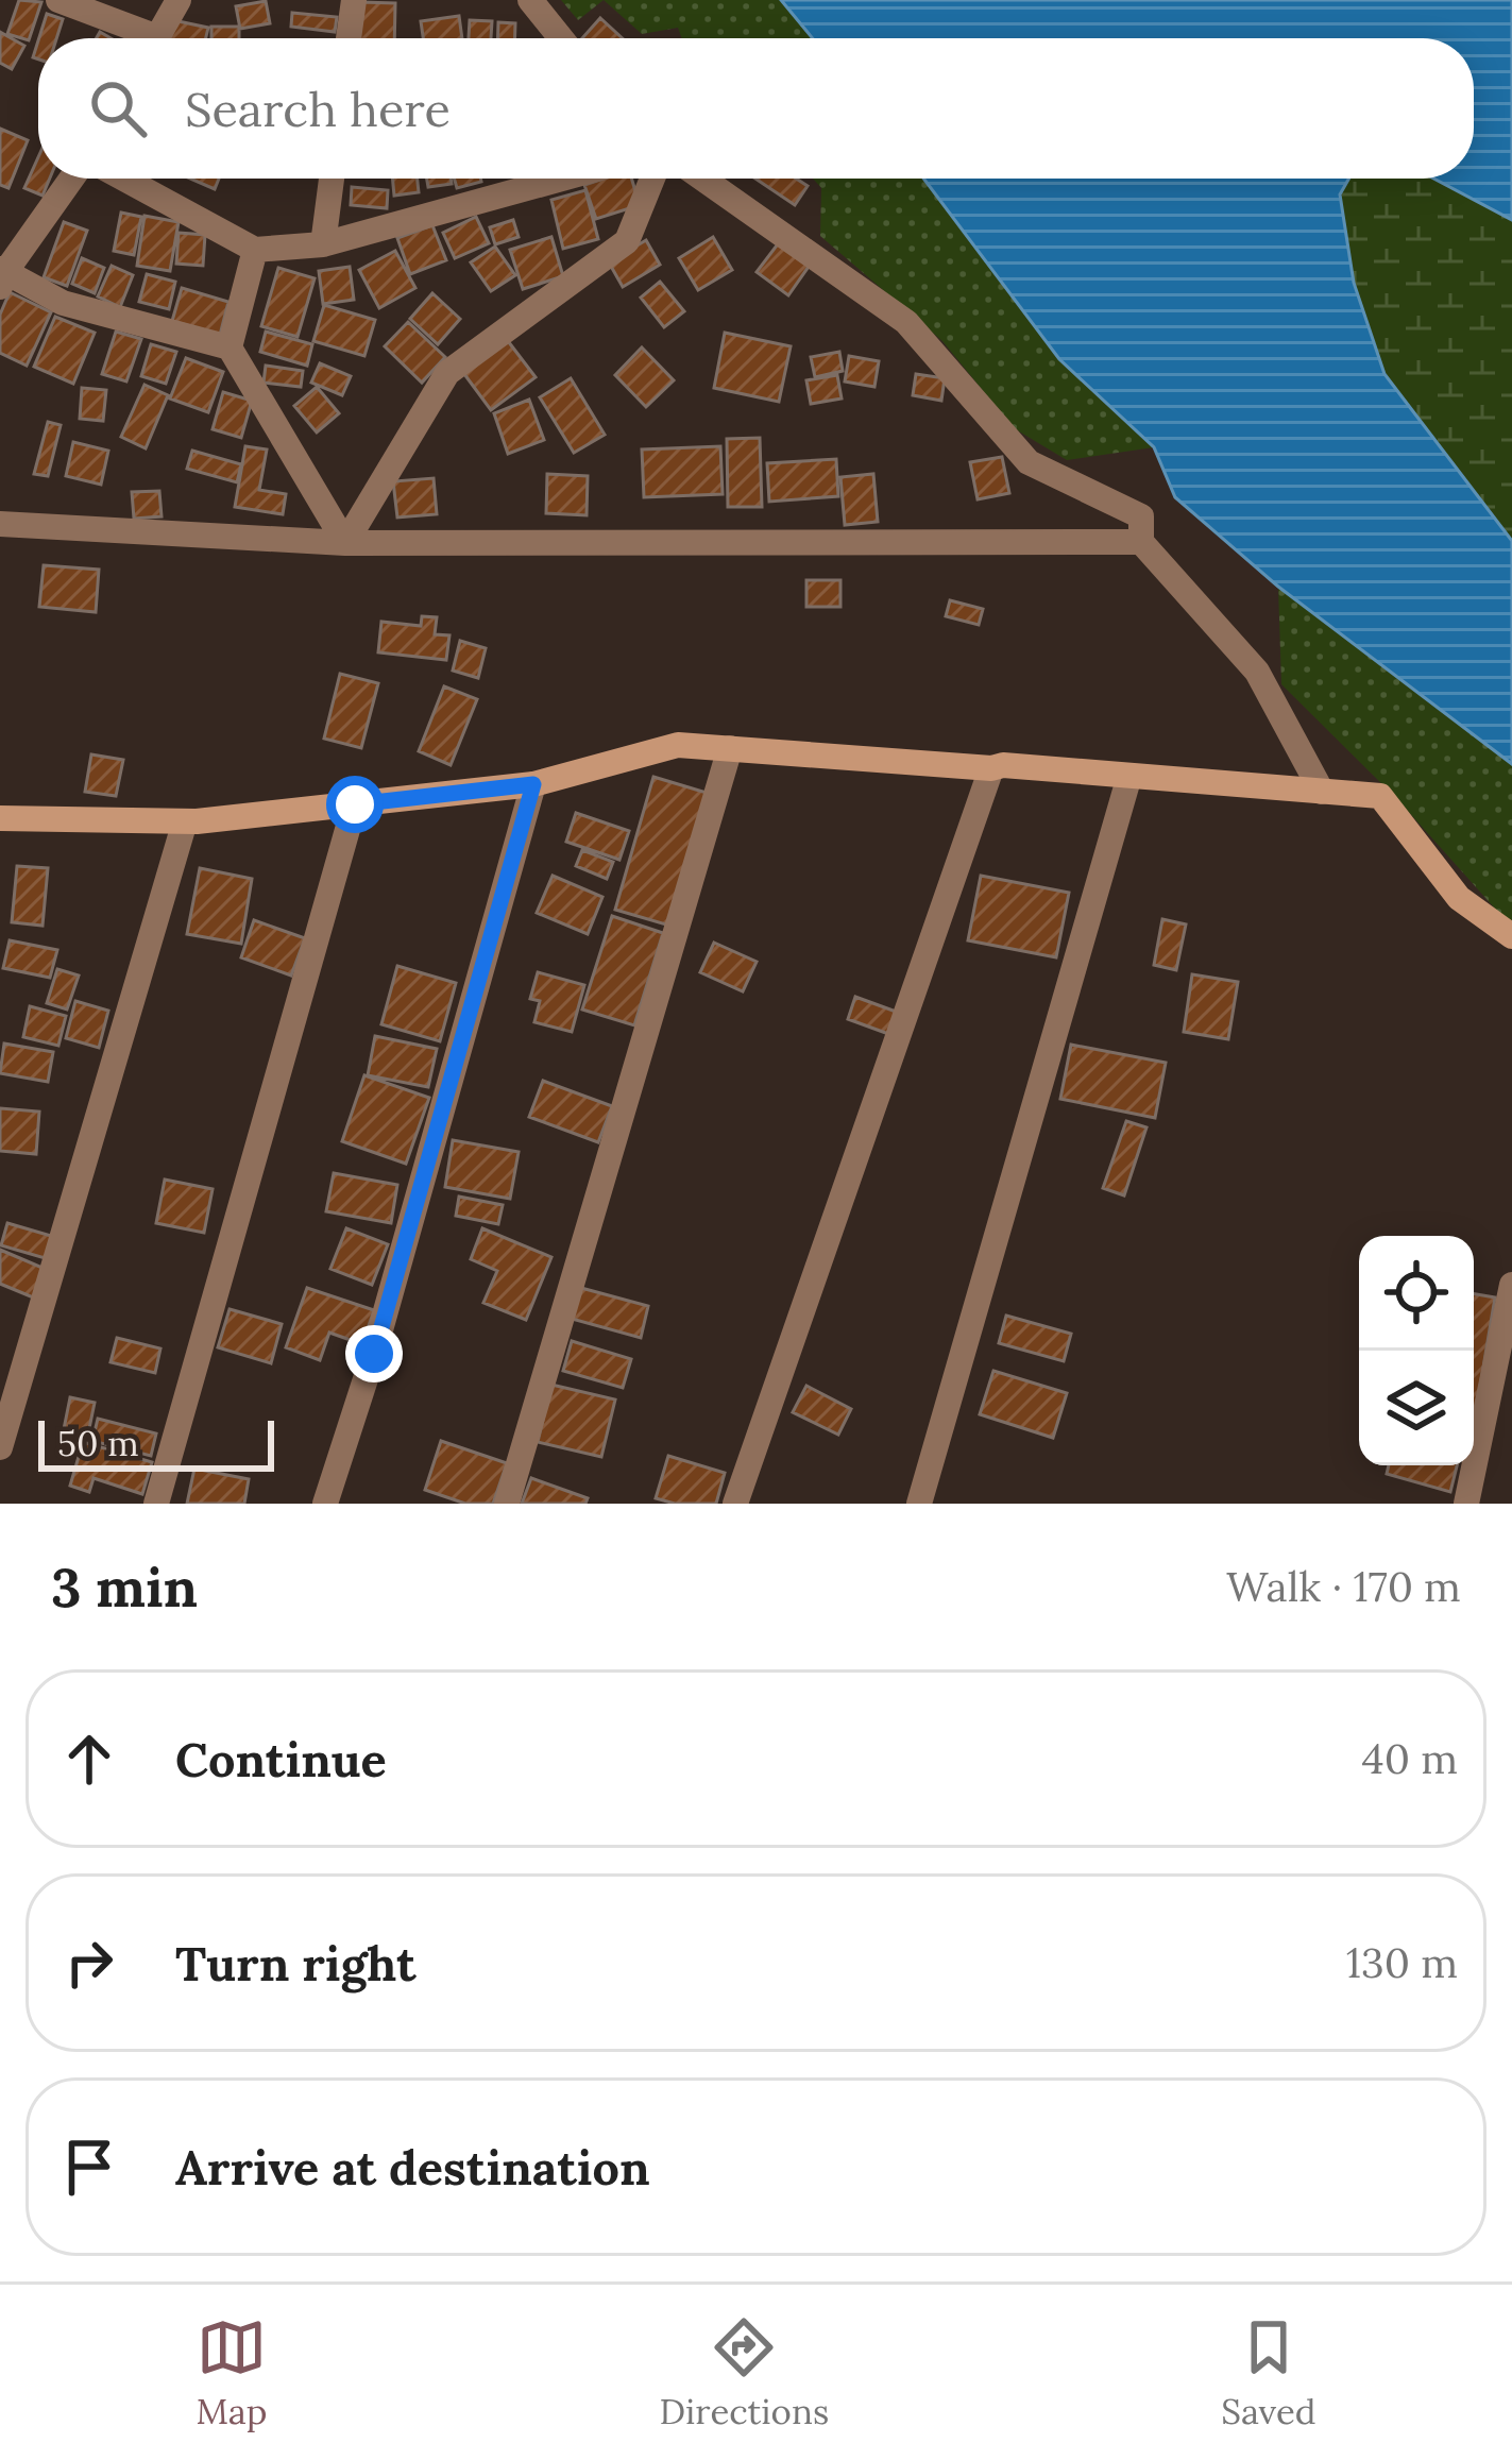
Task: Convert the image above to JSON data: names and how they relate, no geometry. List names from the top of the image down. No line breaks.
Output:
{"scale_bar":"50 m","page":{"search":"Search here","scale":"50 m","heading":["3 min","Walk · 170 m"],"list":[["Continue","40 m"],["Turn right","130 m"],"Arrive at destination"],"nav":["Map","Directions","Saved"]}}
